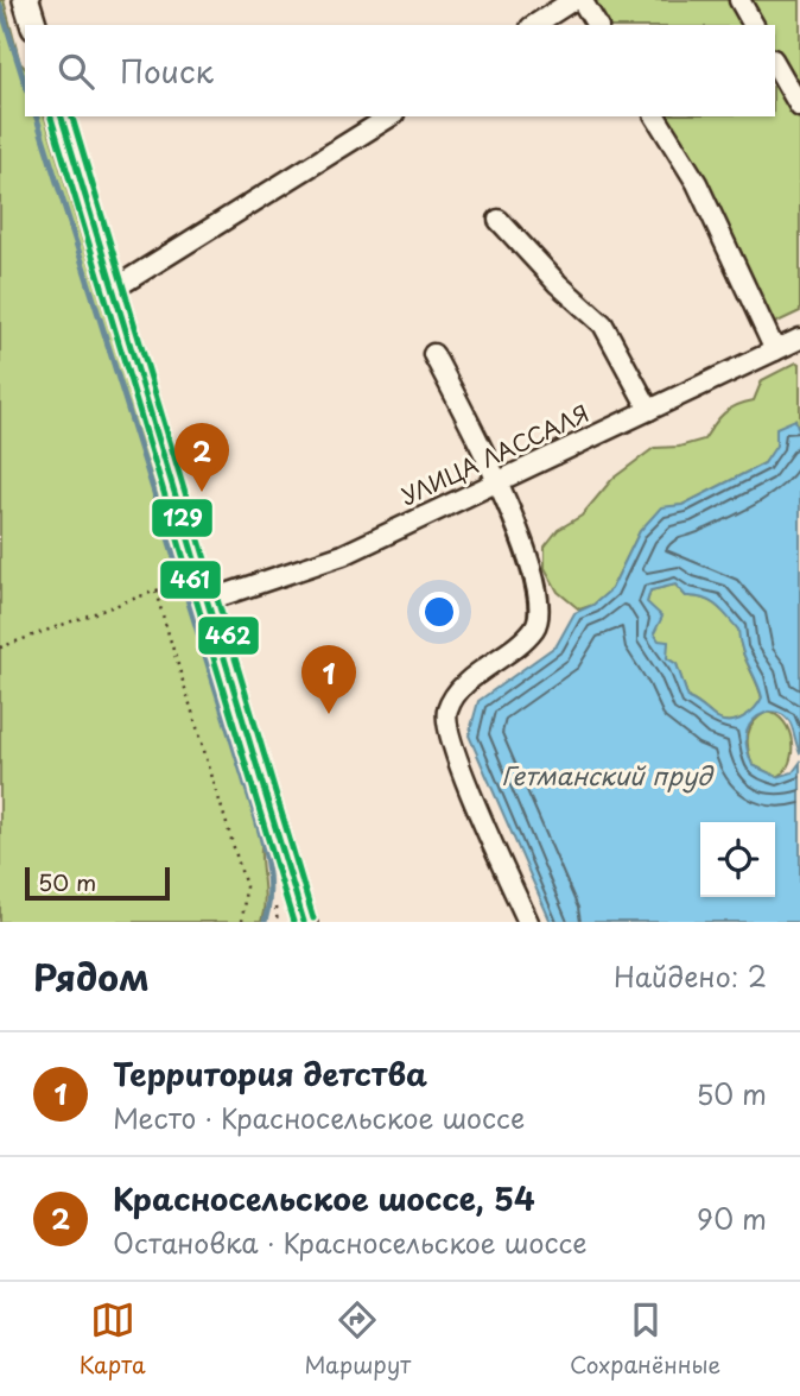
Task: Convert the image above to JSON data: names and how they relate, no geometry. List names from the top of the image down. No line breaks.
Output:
{"streets":{"street":["УЛИЦА ЛАССАЛЯ"]},"water":["Гетманский пруд"],"lines":["transit line 129","transit line 462","transit line 461"],"scale_bar":"50 m","page":{"search":"Поиск","pins":["2","1"],"scale":"50 m","heading":["Рядом","Найдено: 2"],"list":[{"mark":"1","name":"Территория детства","note":"Место · Красносельское шоссе","value":"50 m"},{"mark":"2","name":"Красносельское шоссе, 54","note":"Остановка · Красносельское шоссе","value":"90 m"}],"nav":["Карта","Маршрут","Сохранённые"]}}
